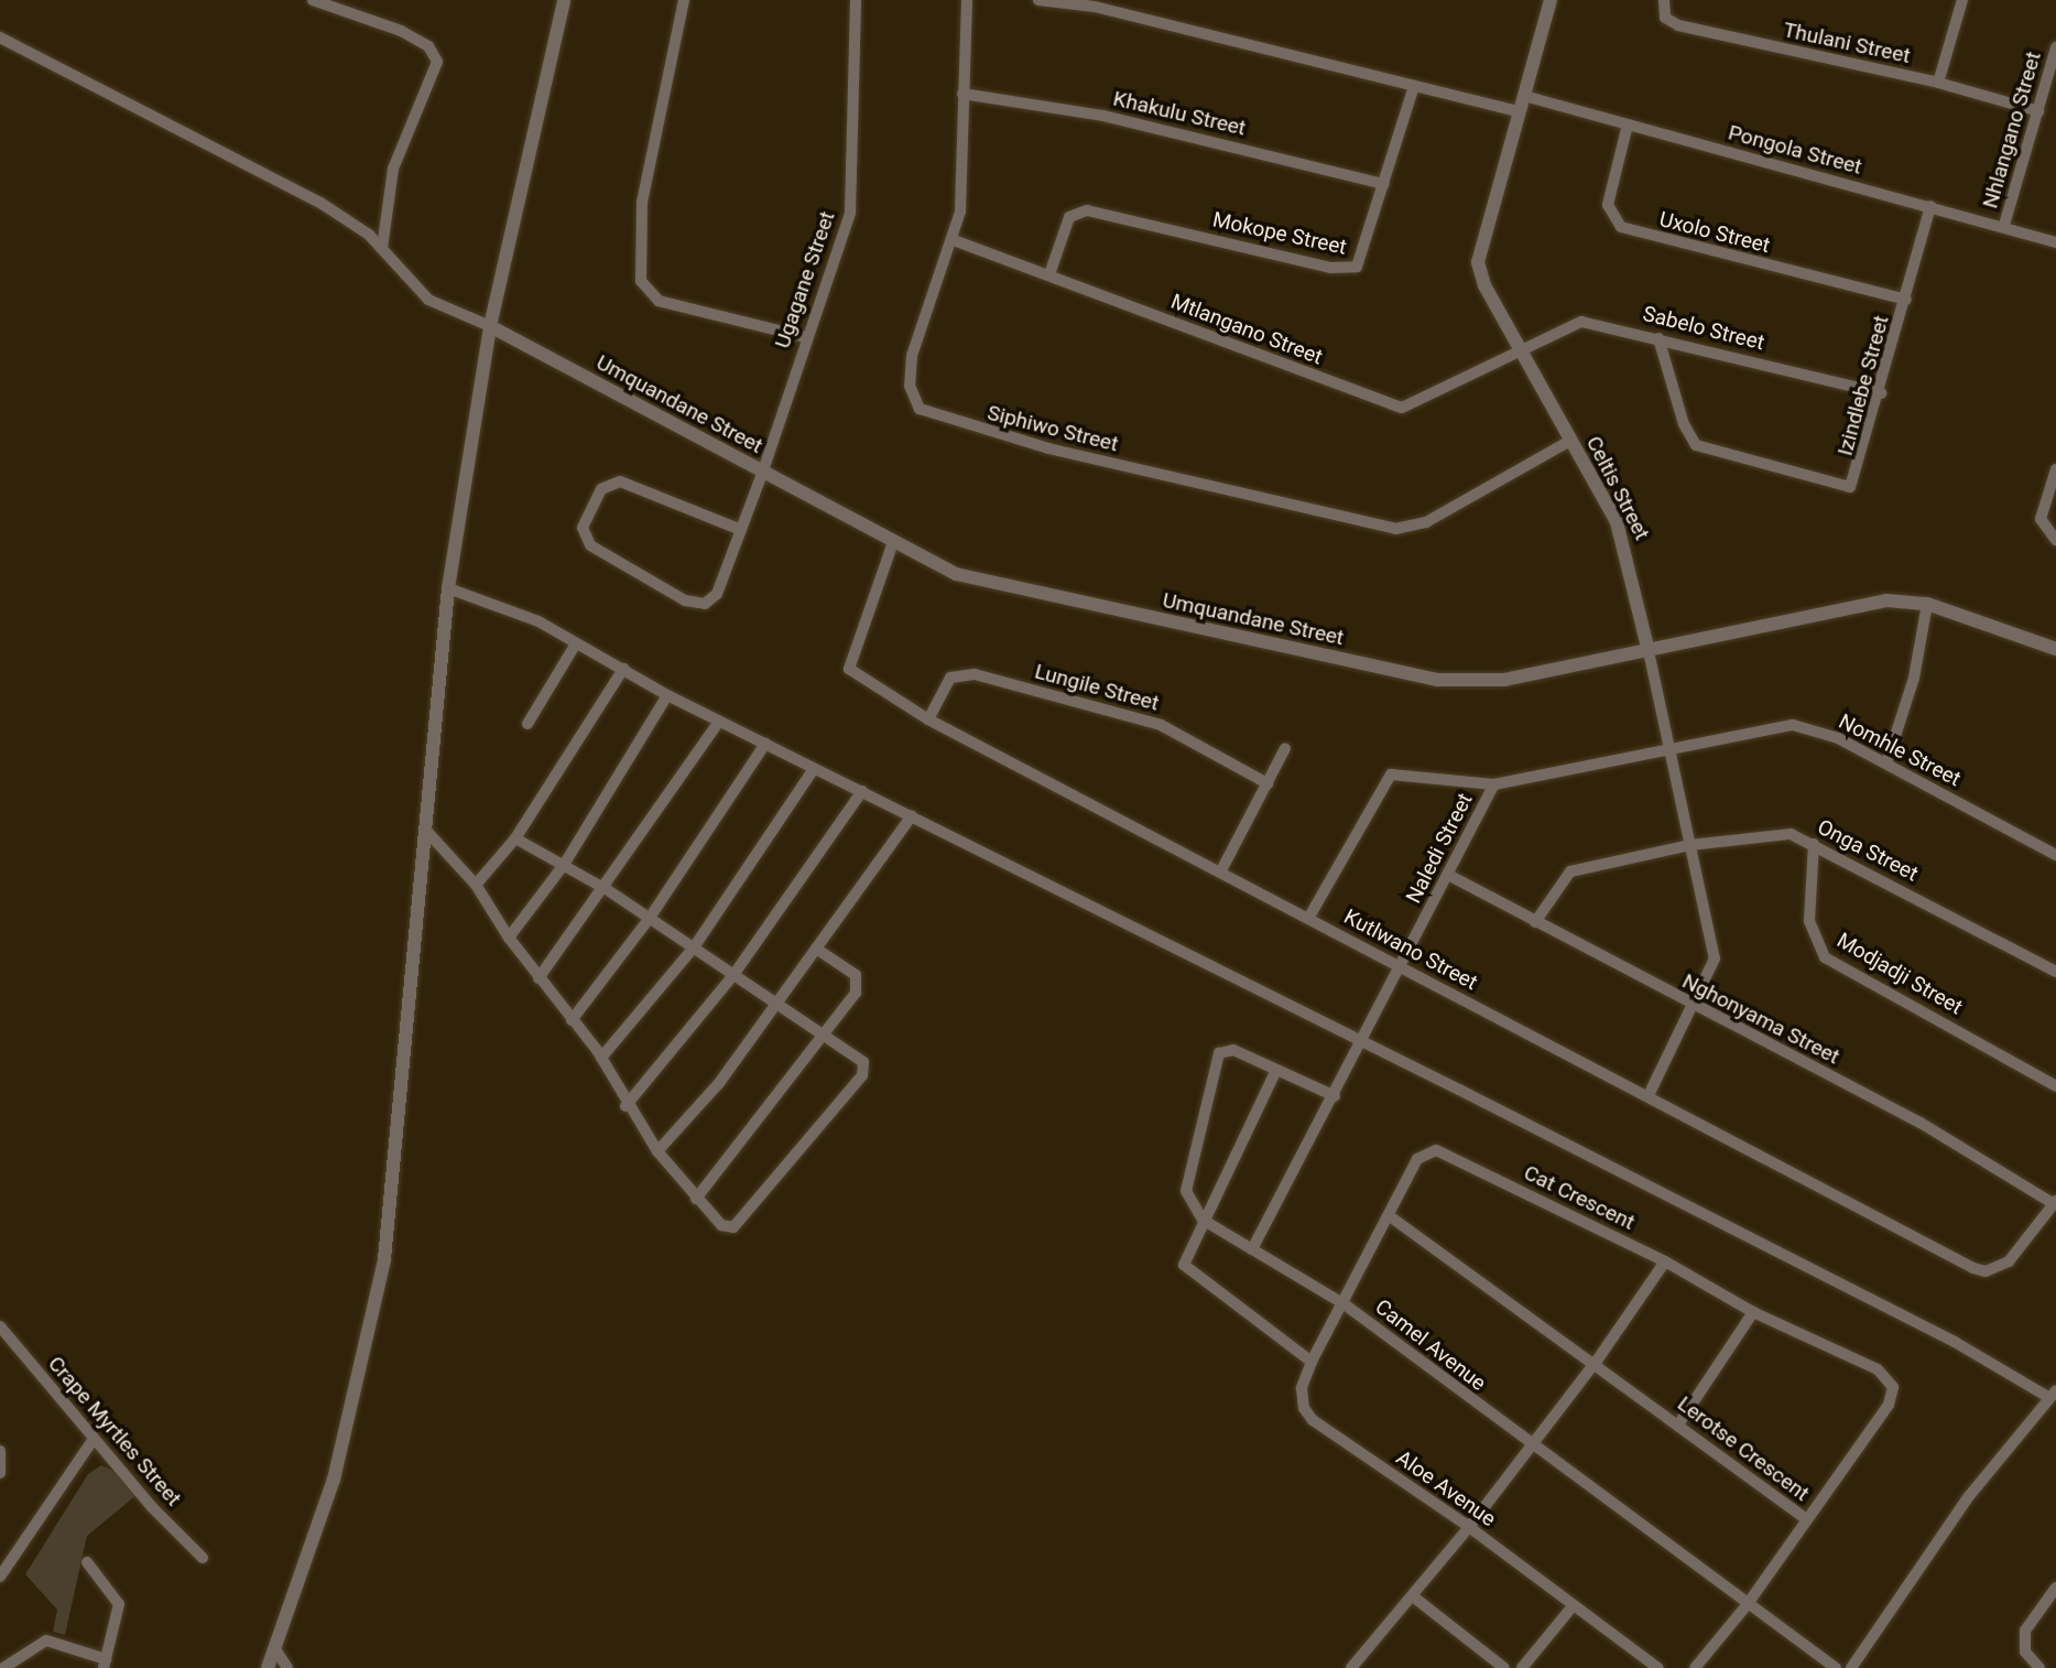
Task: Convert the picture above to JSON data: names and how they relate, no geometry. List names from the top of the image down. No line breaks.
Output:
{"streets":{"street":["Thulani Street","Khakulu Street","Nhlangano Street","Pongola Street","Uxolo Street","Mokope Street","Ugagane Street","Sabelo Street","Mtlangano Street","Izindlebe Street","Umquandane Street","Siphiwo Street","Celtis Street","Lungile Street","Nomhle Street","Naledi Street","Onga Street","Kutlwano Street","Modjadji Street","Nghonyama Street","Cat Crescent","Camel Avenue","Crape Myrtles Street","Lerotse Crescent","Aloe Avenue"]},"crossings":[["Thulani Street","Nhlangano Street"],["Khakulu Street","Mokope Street"],["Khakulu Street","Siphiwo Street"],["Nhlangano Street","Pongola Street"],["Pongola Street","Uxolo Street"],["Pongola Street","Izindlebe Street"],["Pongola Street","Celtis Street"],["Uxolo Street","Izindlebe Street"],["Mokope Street","Mtlangano Street"],["Ugagane Street","Umquandane Street"],["Sabelo Street","Mtlangano Street"],["Sabelo Street","Izindlebe Street"],["Sabelo Street","Celtis Street"],["Mtlangano Street","Siphiwo Street"],["Mtlangano Street","Celtis Street"],["Umquandane Street","Celtis Street"],["Umquandane Street","Kutlwano Street"],["Siphiwo Street","Celtis Street"],["Celtis Street","Nomhle Street"],["Celtis Street","Naledi Street"],["Celtis Street","Onga Street"],["Celtis Street","Kutlwano Street"],["Celtis Street","Nghonyama Street"],["Lungile Street","Kutlwano Street"],["Nomhle Street","Naledi Street"],["Naledi Street","Kutlwano Street"],["Naledi Street","Nghonyama Street"],["Onga Street","Modjadji Street"],["Onga Street","Nghonyama Street"],["Kutlwano Street","Nghonyama Street"],["Cat Crescent","Camel Avenue"],["Cat Crescent","Lerotse Crescent"],["Cat Crescent","Aloe Avenue"],["Camel Avenue","Aloe Avenue"]]}
